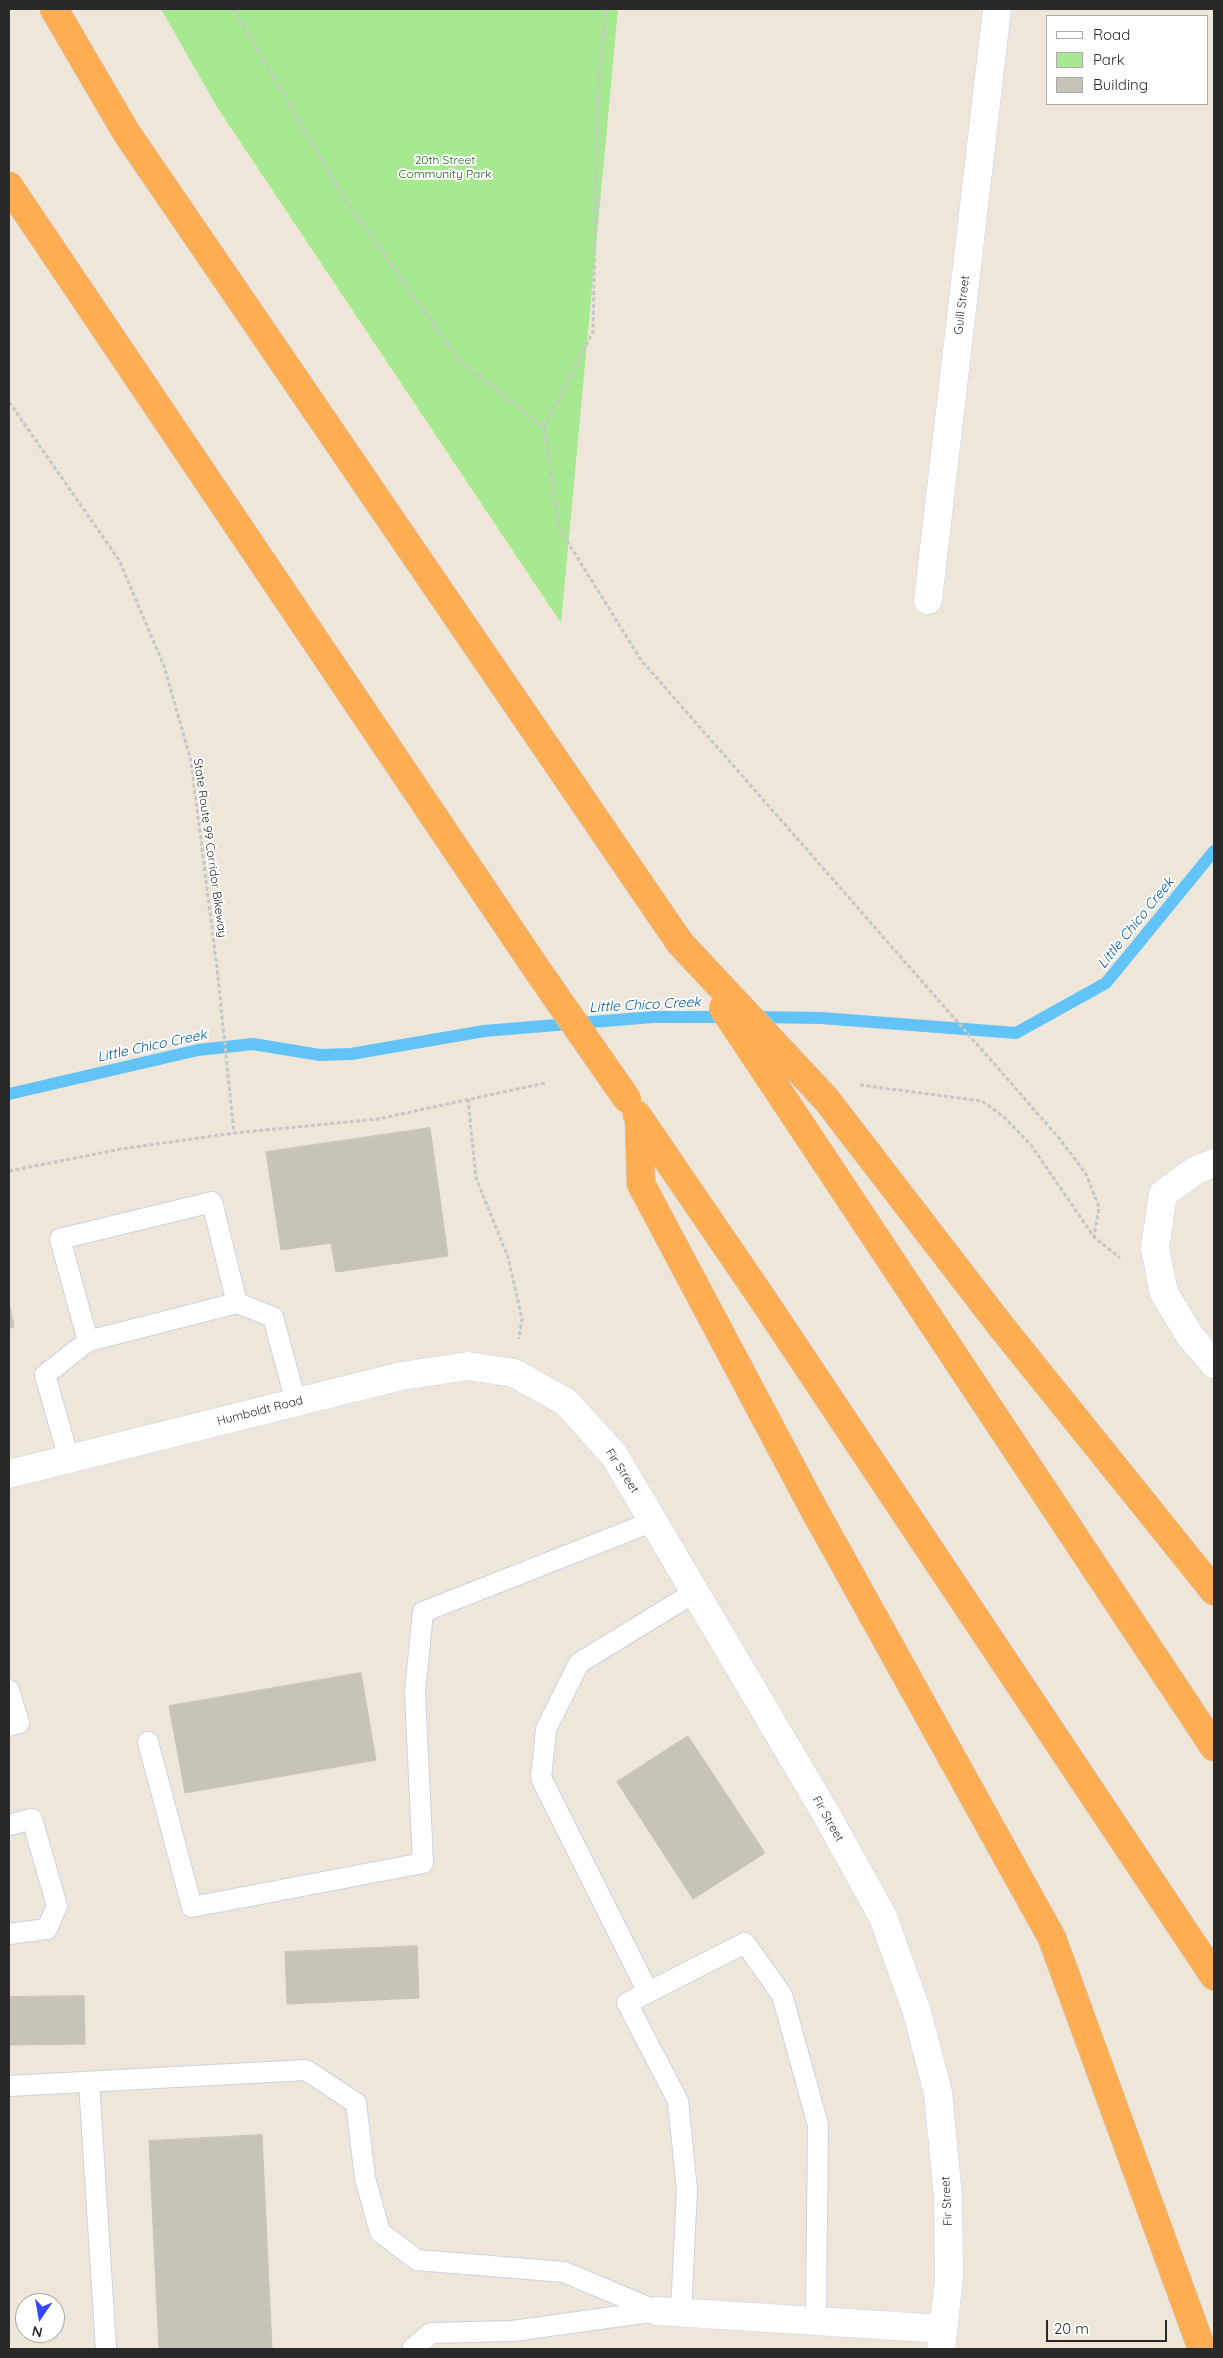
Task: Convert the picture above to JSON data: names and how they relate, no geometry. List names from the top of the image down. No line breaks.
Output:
{"streets":{"street":["Guill Street","Humboldt Road","Fir Street"],"path":["State Route 99 Corridor Bikeway"]},"crossings":[["Humboldt Road","Fir Street"]],"water":["Little Chico Creek"],"parks":["20th Street Community Park"],"legend":["Road","Park","Building"],"scale_bar":"20 m","north":"bottom"}
